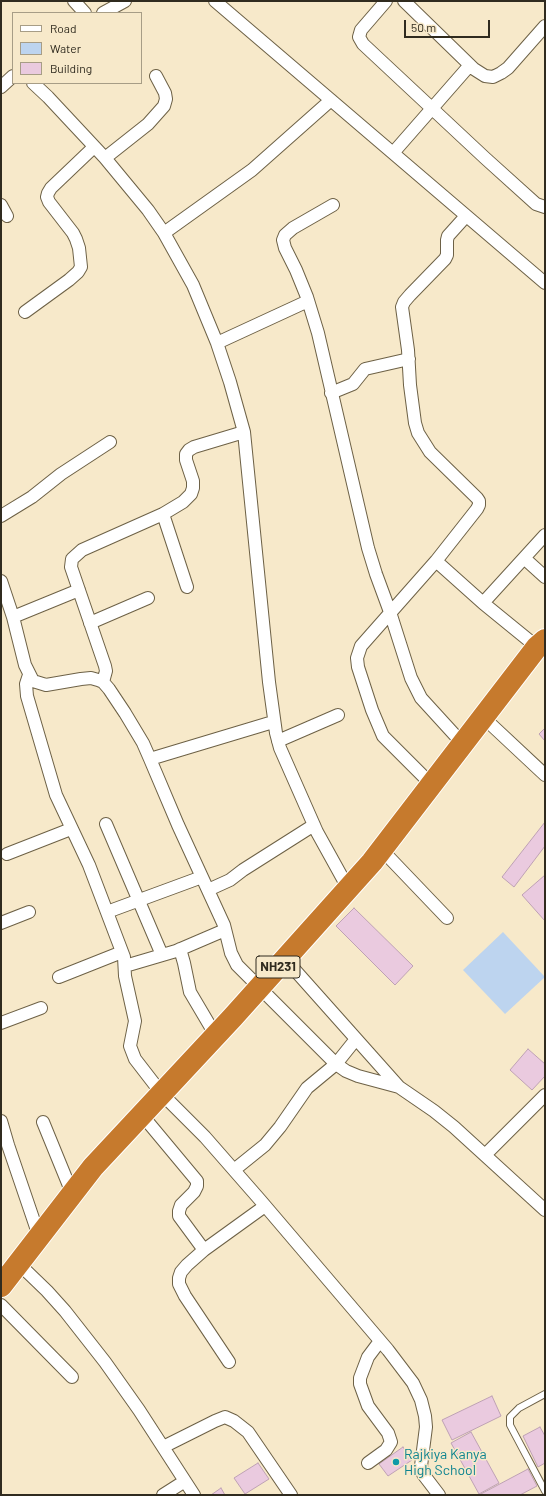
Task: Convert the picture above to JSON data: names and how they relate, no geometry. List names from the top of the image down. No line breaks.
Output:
{"streets":{"highway":["NH231"]},"places":["Rajkiya Kanya High School"],"legend":["Road","Water","Building"],"scale_bar":"50 m"}
